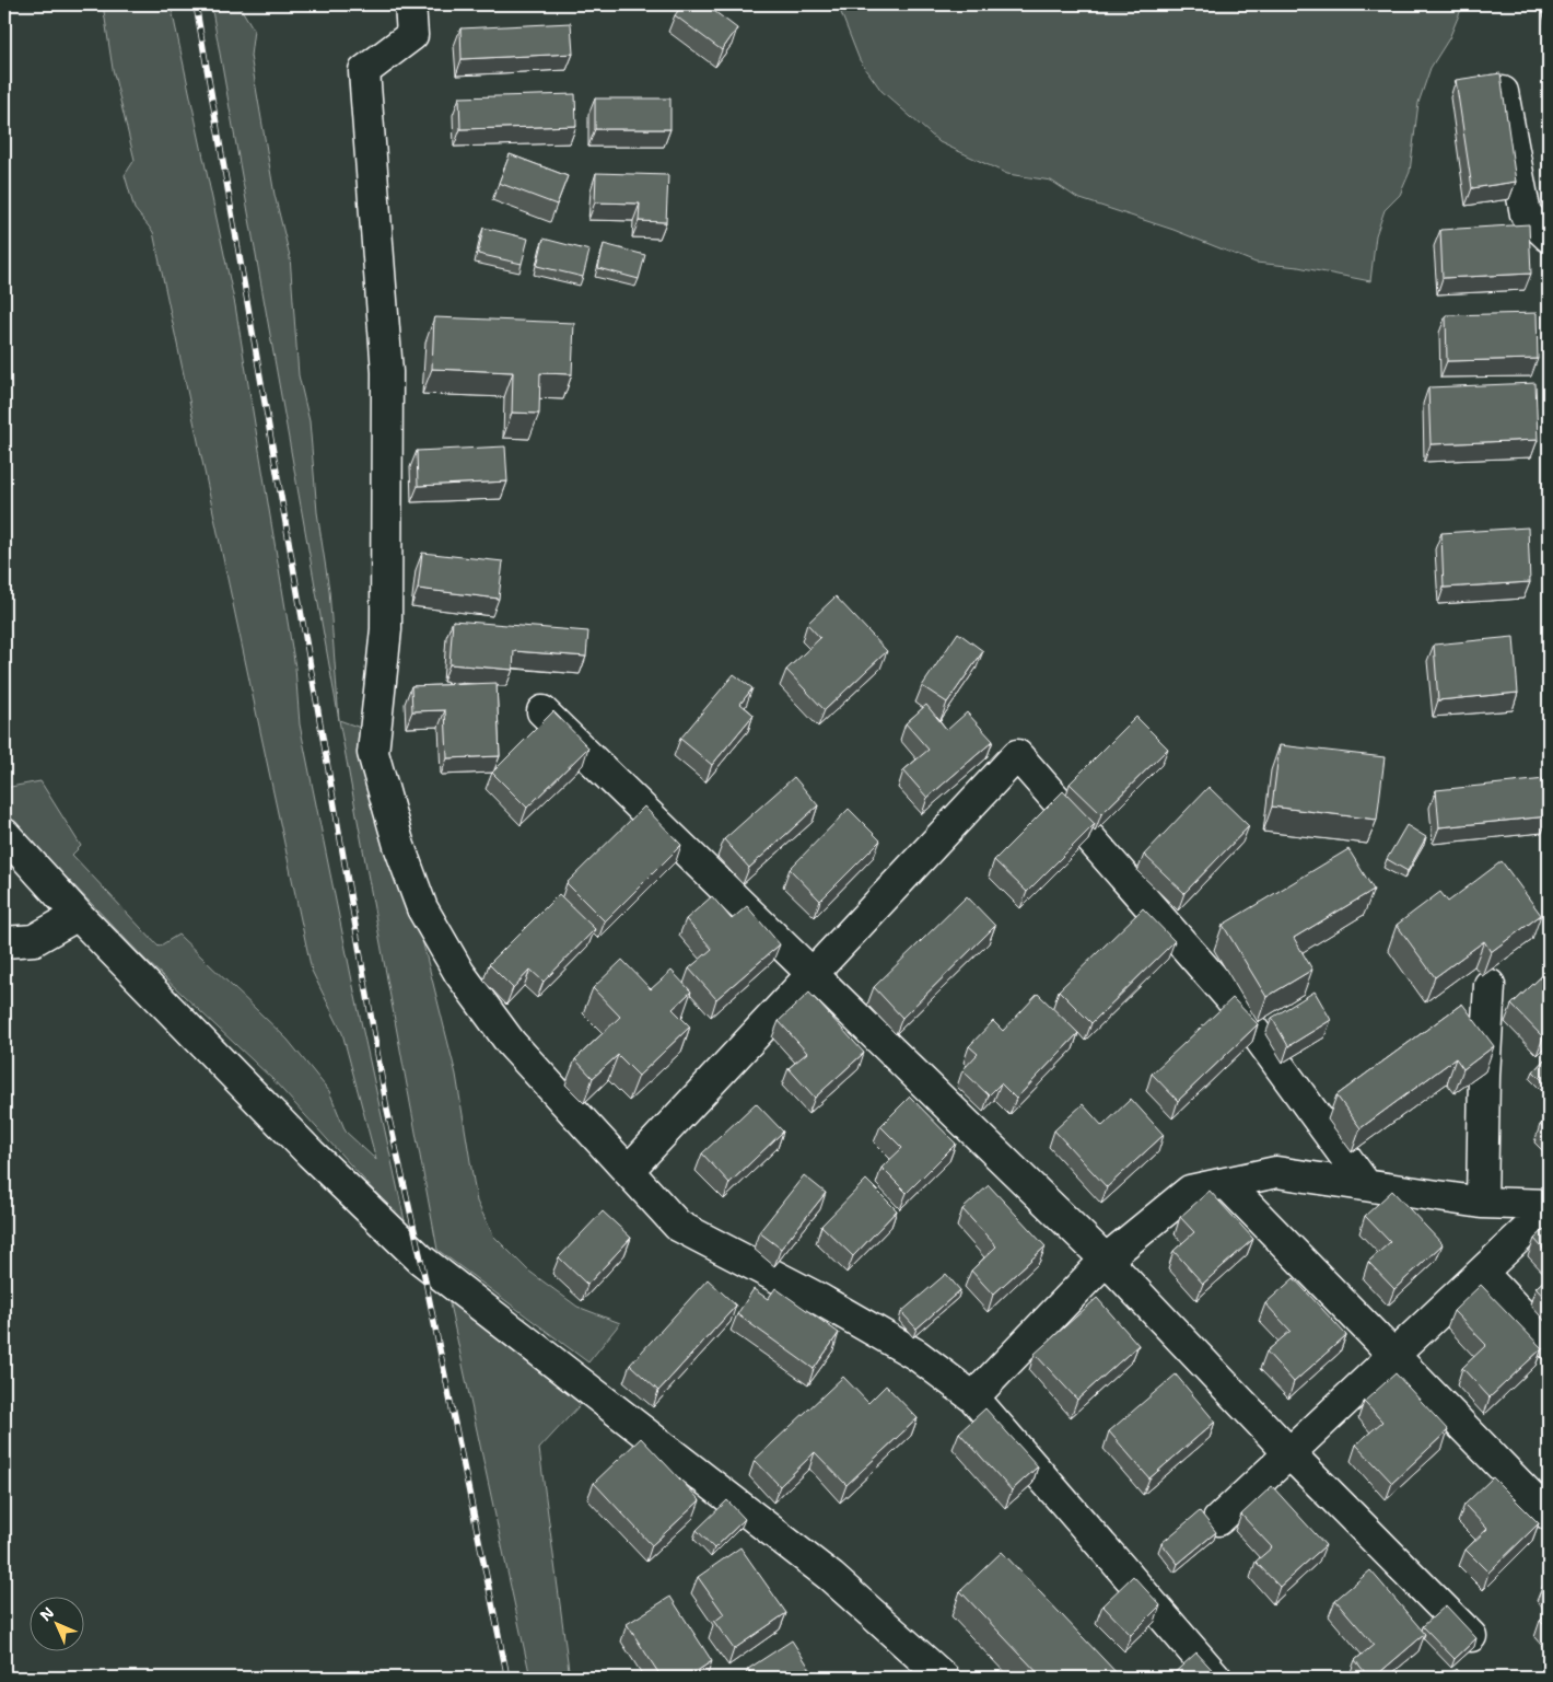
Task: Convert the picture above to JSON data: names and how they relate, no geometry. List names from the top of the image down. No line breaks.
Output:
{"north":"top left"}
